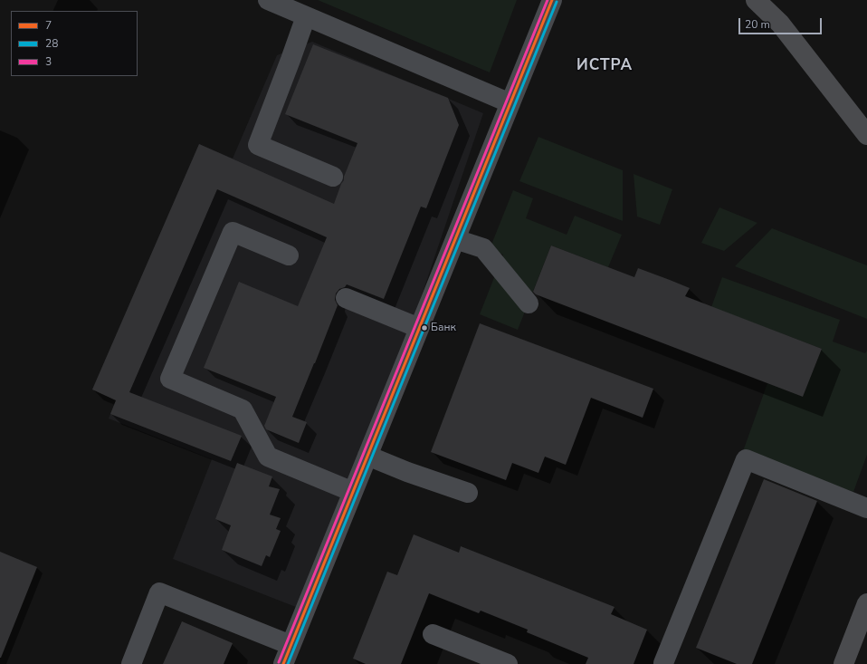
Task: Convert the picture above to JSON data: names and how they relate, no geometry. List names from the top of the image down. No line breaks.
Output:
{"districts":["ИСТРА"],"places":["Банк"],"lines":["transit line 7","transit line 3","transit line 28"],"legend":["7","28","3"],"scale_bar":"20 m"}
